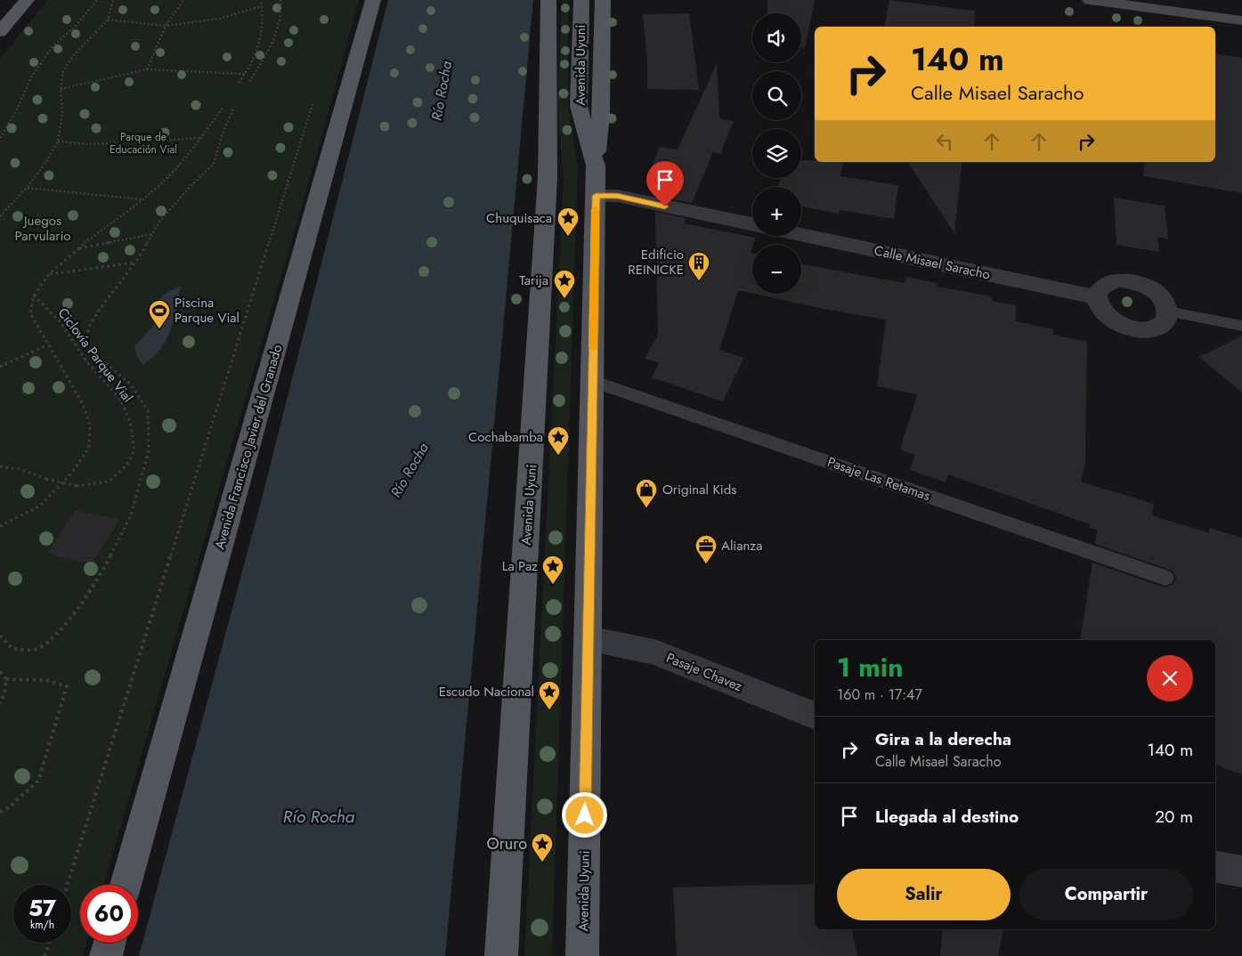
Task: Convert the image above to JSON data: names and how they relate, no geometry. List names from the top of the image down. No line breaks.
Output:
{"streets":{"main road":["Avenida Uyuni","Avenida Francisco Javier del Granado"],"street":["Calle Misael Saracho","Pasaje Chavez"],"lane":["Pasaje Las Retamas"],"path":["Ciclovía Parque Vial"]},"crossings":[["Avenida Uyuni","Pasaje Las Retamas"],["Avenida Uyuni","Pasaje Chavez"]],"water":["Río Rocha"],"parks":["Parque de Educación Vial","Juegos Parvulario"],"places":{"place":["Chuquisaca","Tarija","Cochabamba","La Paz","Escudo Nacional","Oruro"],"building":["Edificio REINICKE"],"sports":["Piscina Parque Vial"],"shop":["Original Kids"],"office":["Alianza"]},"page":{"map_buttons":["+","−"],"turn":["140 m","Calle Misael Saracho"],"heading":["1 min","160 m · 17:47"],"list":[{"name":"Gira a la derecha","note":"Calle Misael Saracho","value":"140 m"},{"name":"Llegada al destino","value":"20 m"}],"buttons":["Salir","Compartir"],"speed":"57 km/h","limit":"60"}}
